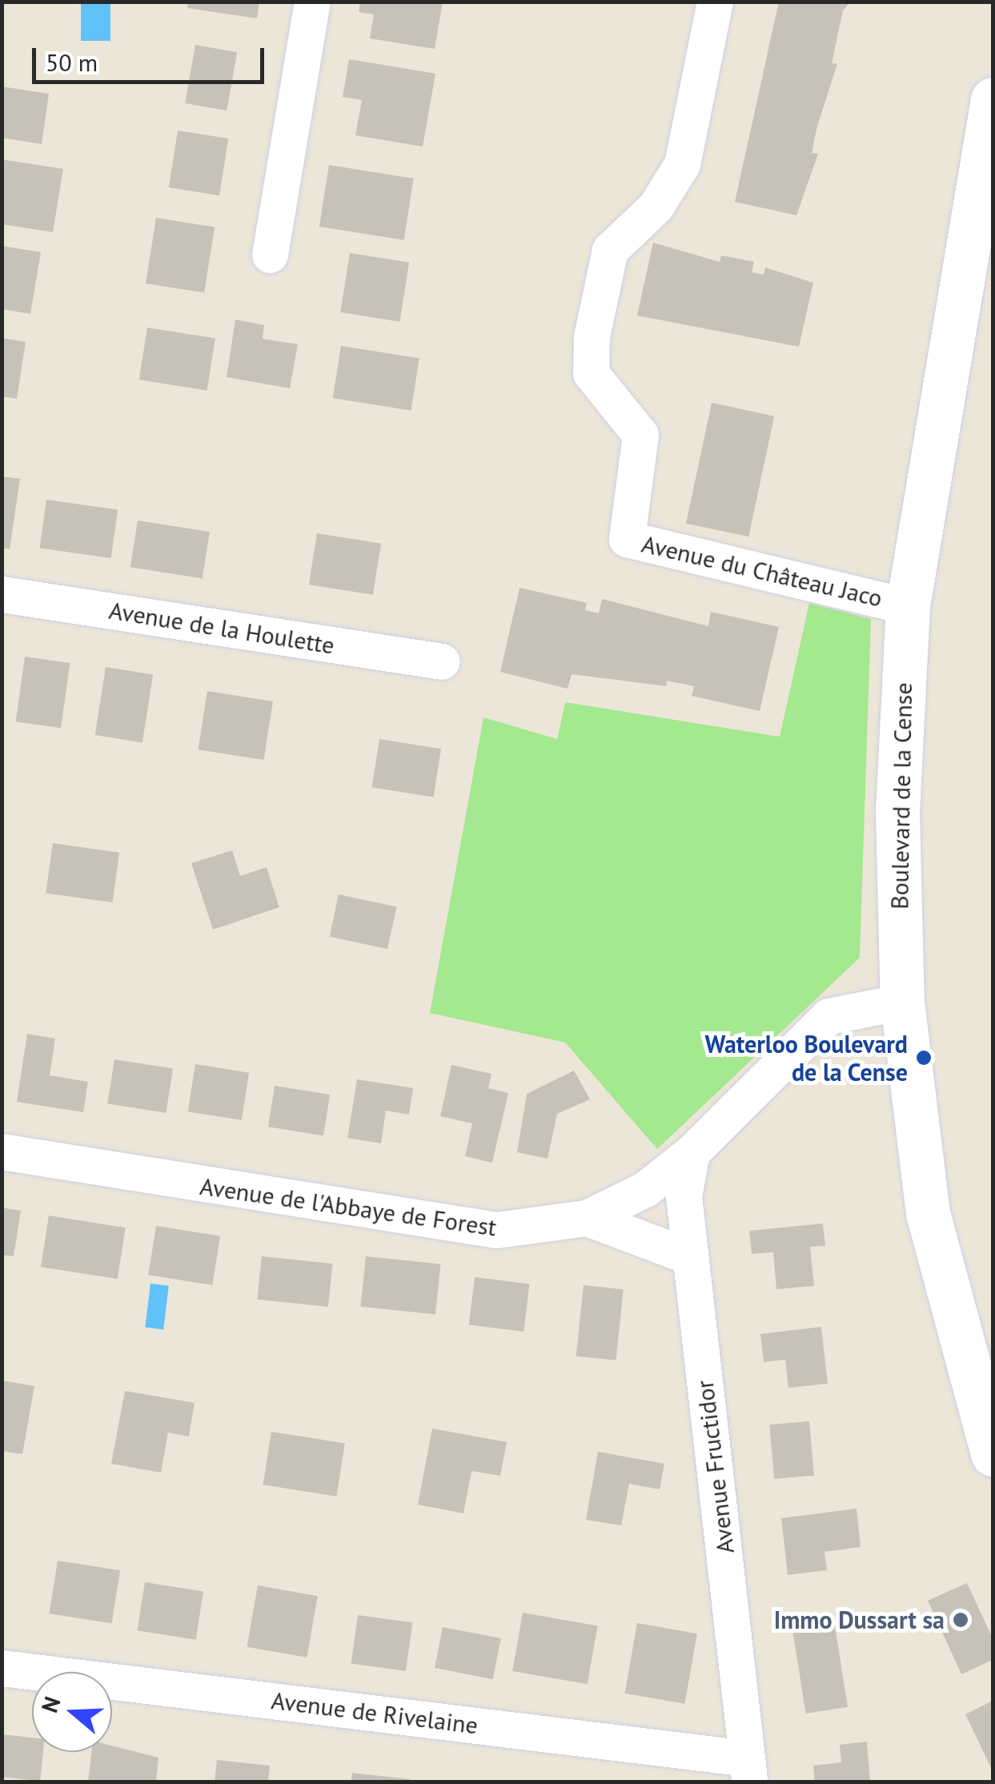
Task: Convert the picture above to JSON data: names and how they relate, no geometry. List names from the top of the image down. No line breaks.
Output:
{"streets":{"main road":["Boulevard de la Cense"],"street":["Avenue du Château Jaco","Avenue de la Houlette","Avenue de l'Abbaye de Forest","Avenue Fructidor","Avenue de Rivelaine"]},"crossings":[["Avenue du Château Jaco","Boulevard de la Cense"],["Avenue de l'Abbaye de Forest","Avenue Fructidor"],["Avenue Fructidor","Avenue de Rivelaine"]],"places":["Waterloo Boulevard de la Cense","Immo Dussart sa"],"scale_bar":"50 m","north":"left"}
